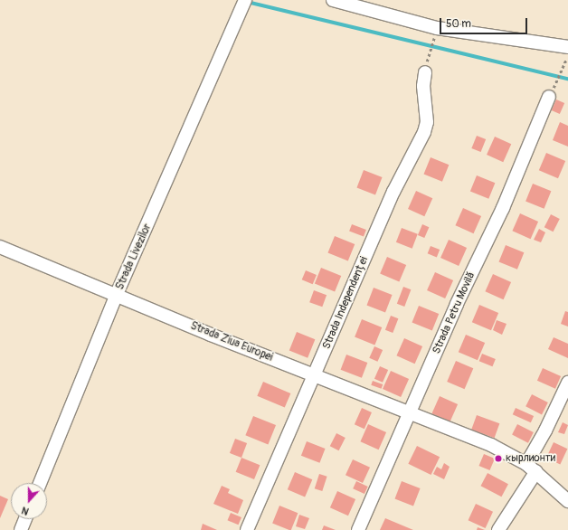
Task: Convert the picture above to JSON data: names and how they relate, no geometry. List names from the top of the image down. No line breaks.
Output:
{"streets":{"street":["Strada Livezilor","Strada Independenței","Strada Petru Movilă","Strada Ziua Europei"]},"crossings":[["Strada Livezilor","Strada Ziua Europei"],["Strada Independenței","Strada Ziua Europei"],["Strada Petru Movilă","Strada Ziua Europei"]],"places":["кырлионти"],"scale_bar":"50 m","north":"bottom"}
